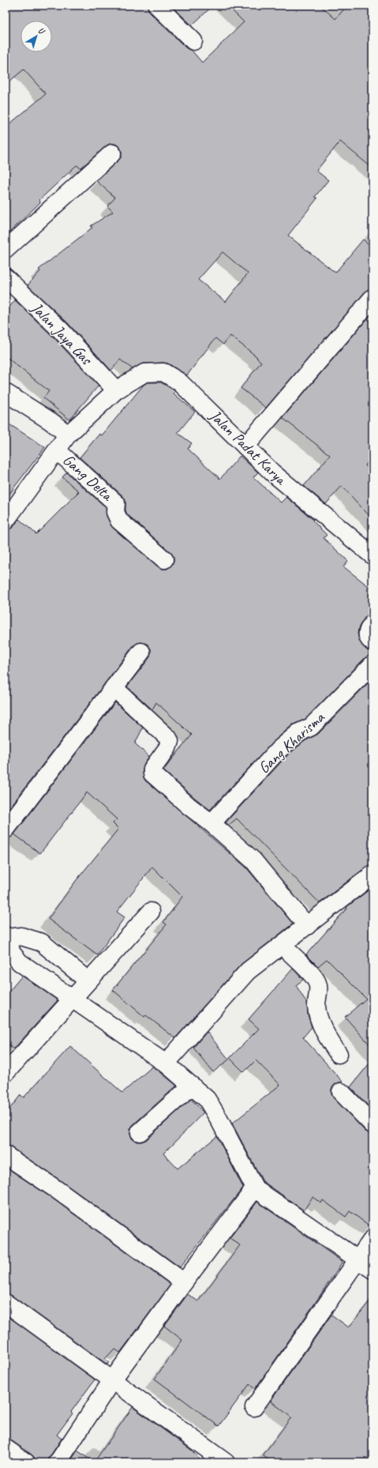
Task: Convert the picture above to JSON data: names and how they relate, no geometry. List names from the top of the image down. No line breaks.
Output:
{"streets":{"street":["Jalan Jaya Gas","Jalan Padat Karya","Gang Delta","Gang Kharisma"]},"crossings":[["Jalan Jaya Gas","Jalan Padat Karya"],["Jalan Padat Karya","Gang Delta"]],"north":"top right"}
